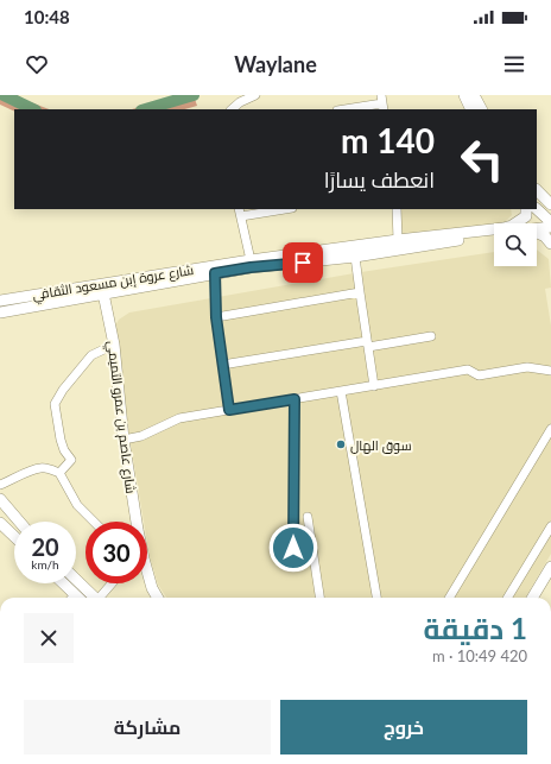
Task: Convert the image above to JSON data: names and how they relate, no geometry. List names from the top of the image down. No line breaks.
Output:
{"streets":{"main road":["شارع عروة إبن مسعود الثقافي","شارع عاصم بن عمرو التميمي"]},"crossings":[["شارع عروة إبن مسعود الثقافي","شارع عاصم بن عمرو التميمي"]],"places":["سوق الهال"],"page":{"status":"10:48","header":"Waylane","turn":["140 m","انعطف يسارًا"],"speed":"20 km/h","limit":"30","heading":["1 دقيقة","420 m · 10:49"],"buttons":["خروج","مشاركة"]}}
